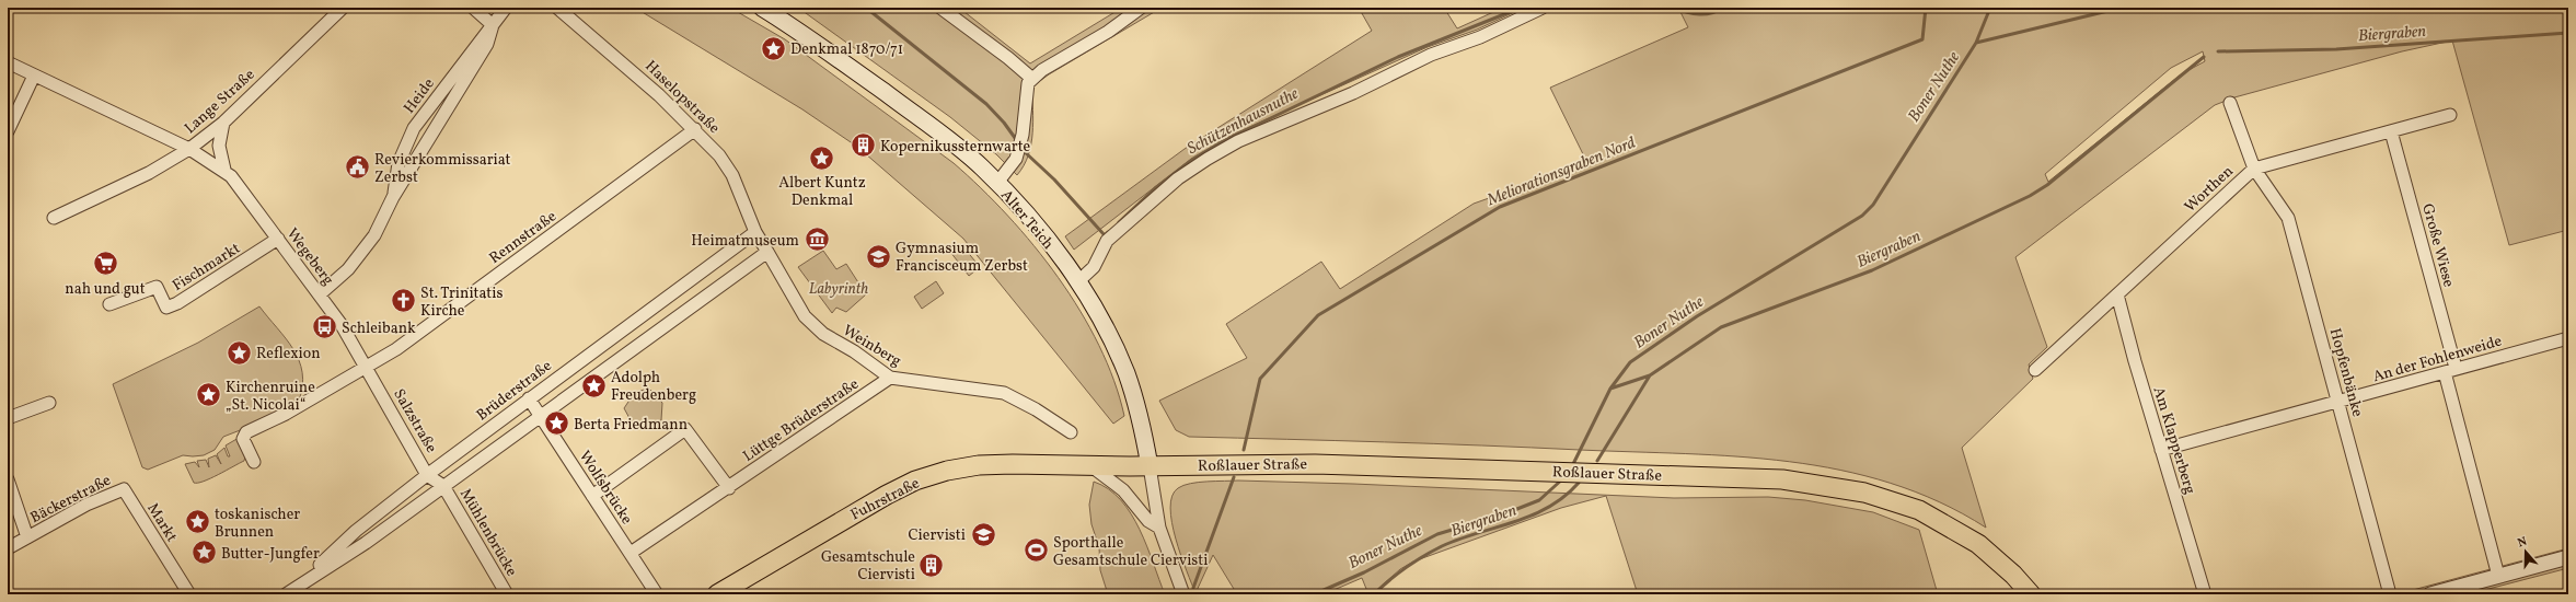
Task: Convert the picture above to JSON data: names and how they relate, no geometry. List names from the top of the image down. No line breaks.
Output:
{"streets":{"main road":["Alter Teich","Roßlauer Straße","Fuhrstraße"],"street":["Heide","Haselopstraße","Lange Straße","Worthen","Rennstraße","Große Wiese","Wegeberg","Fischmarkt","Weinberg","An der Fohlenweide","Hopfenbänke","Brüderstraße","Lüttge Brüderstraße","Salzstraße","Am Klapperberg","Wolfsbrücke","Bäckerstraße","Markt","Mühlenbrücke"]},"crossings":[["Heide","Wegeberg"],["Haselopstraße","Rennstraße"],["Haselopstraße","Weinberg"],["Haselopstraße","Brüderstraße"],["Lange Straße","Wegeberg"],["Worthen","Große Wiese"],["Worthen","Hopfenbänke"],["Worthen","Am Klapperberg"],["Alter Teich","Roßlauer Straße"],["Alter Teich","Fuhrstraße"],["Rennstraße","Wegeberg"],["Rennstraße","Salzstraße"],["Große Wiese","An der Fohlenweide"],["Wegeberg","Fischmarkt"],["Wegeberg","Salzstraße"],["Weinberg","Brüderstraße"],["Weinberg","Lüttge Brüderstraße"],["An der Fohlenweide","Hopfenbänke"],["An der Fohlenweide","Am Klapperberg"],["Brüderstraße","Salzstraße"],["Brüderstraße","Wolfsbrücke"],["Brüderstraße","Mühlenbrücke"],["Lüttge Brüderstraße","Wolfsbrücke"],["Salzstraße","Mühlenbrücke"],["Roßlauer Straße","Fuhrstraße"],["Bäckerstraße","Markt"]],"water":["Biergraben","Boner Nuthe","Schützenhausnuthe","Meliorationsgraben Nord"],"parks":["Labyrinth"],"places":{"place":["Denkmal 1870/71","Albert Kuntz Denkmal","Reflexion","Adolph Freudenberg","Kirchenruine „St. Nicolai“","Berta Friedmann","toskanischer Brunnen","Butter-Jungfer"],"building":["Kopernikussternwarte","Gesamtschule Ciervisti"],"public building":["Revierkommissariat Zerbst"],"museum":["Heimatmuseum"],"school or university":["Gymnasium Francisceum Zerbst","Ciervisti"],"supermarket":["nah und gut"],"church":["St. Trinitatis Kirche"],"bus stop":["Schleibank"],"sports":["Sporthalle Gesamtschule Ciervisti"]},"north":"top"}
